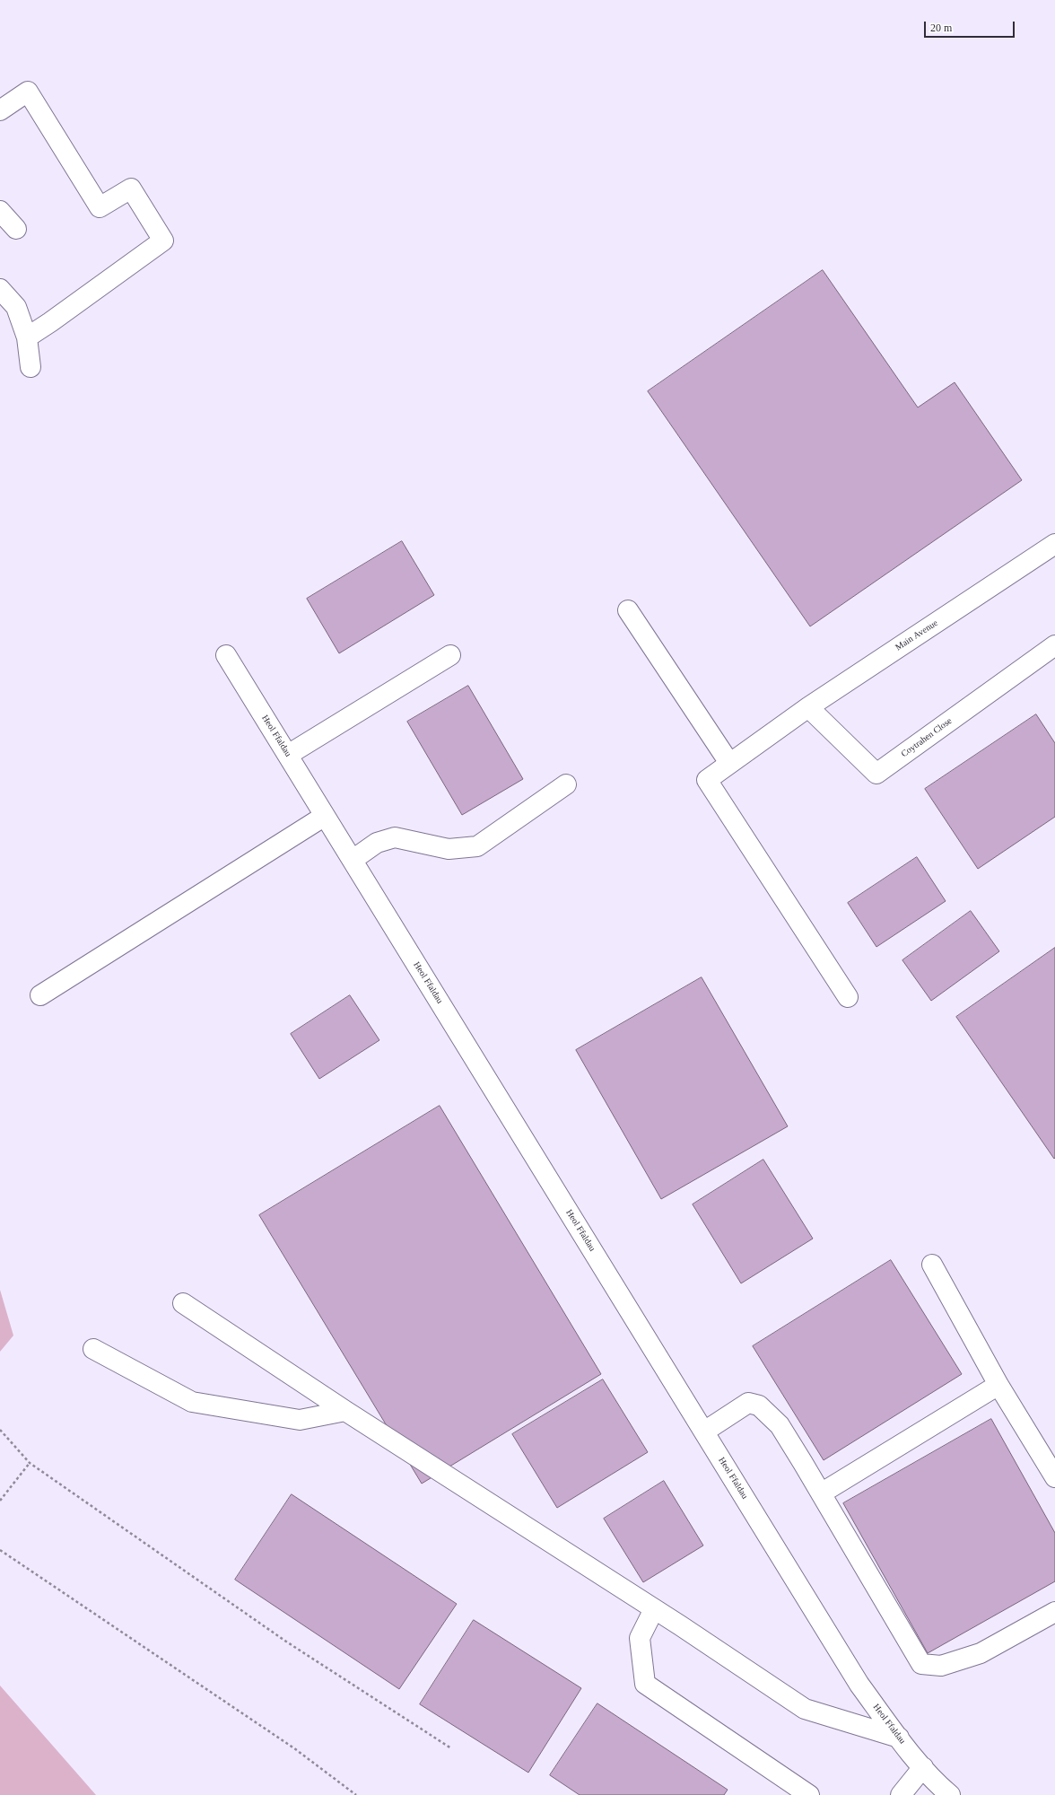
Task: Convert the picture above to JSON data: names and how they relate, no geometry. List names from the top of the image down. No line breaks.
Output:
{"streets":{"street":["Main Avenue","Heol Ffaldau","Coytrahen Close"]},"crossings":[["Main Avenue","Coytrahen Close"]],"scale_bar":"20 m"}
